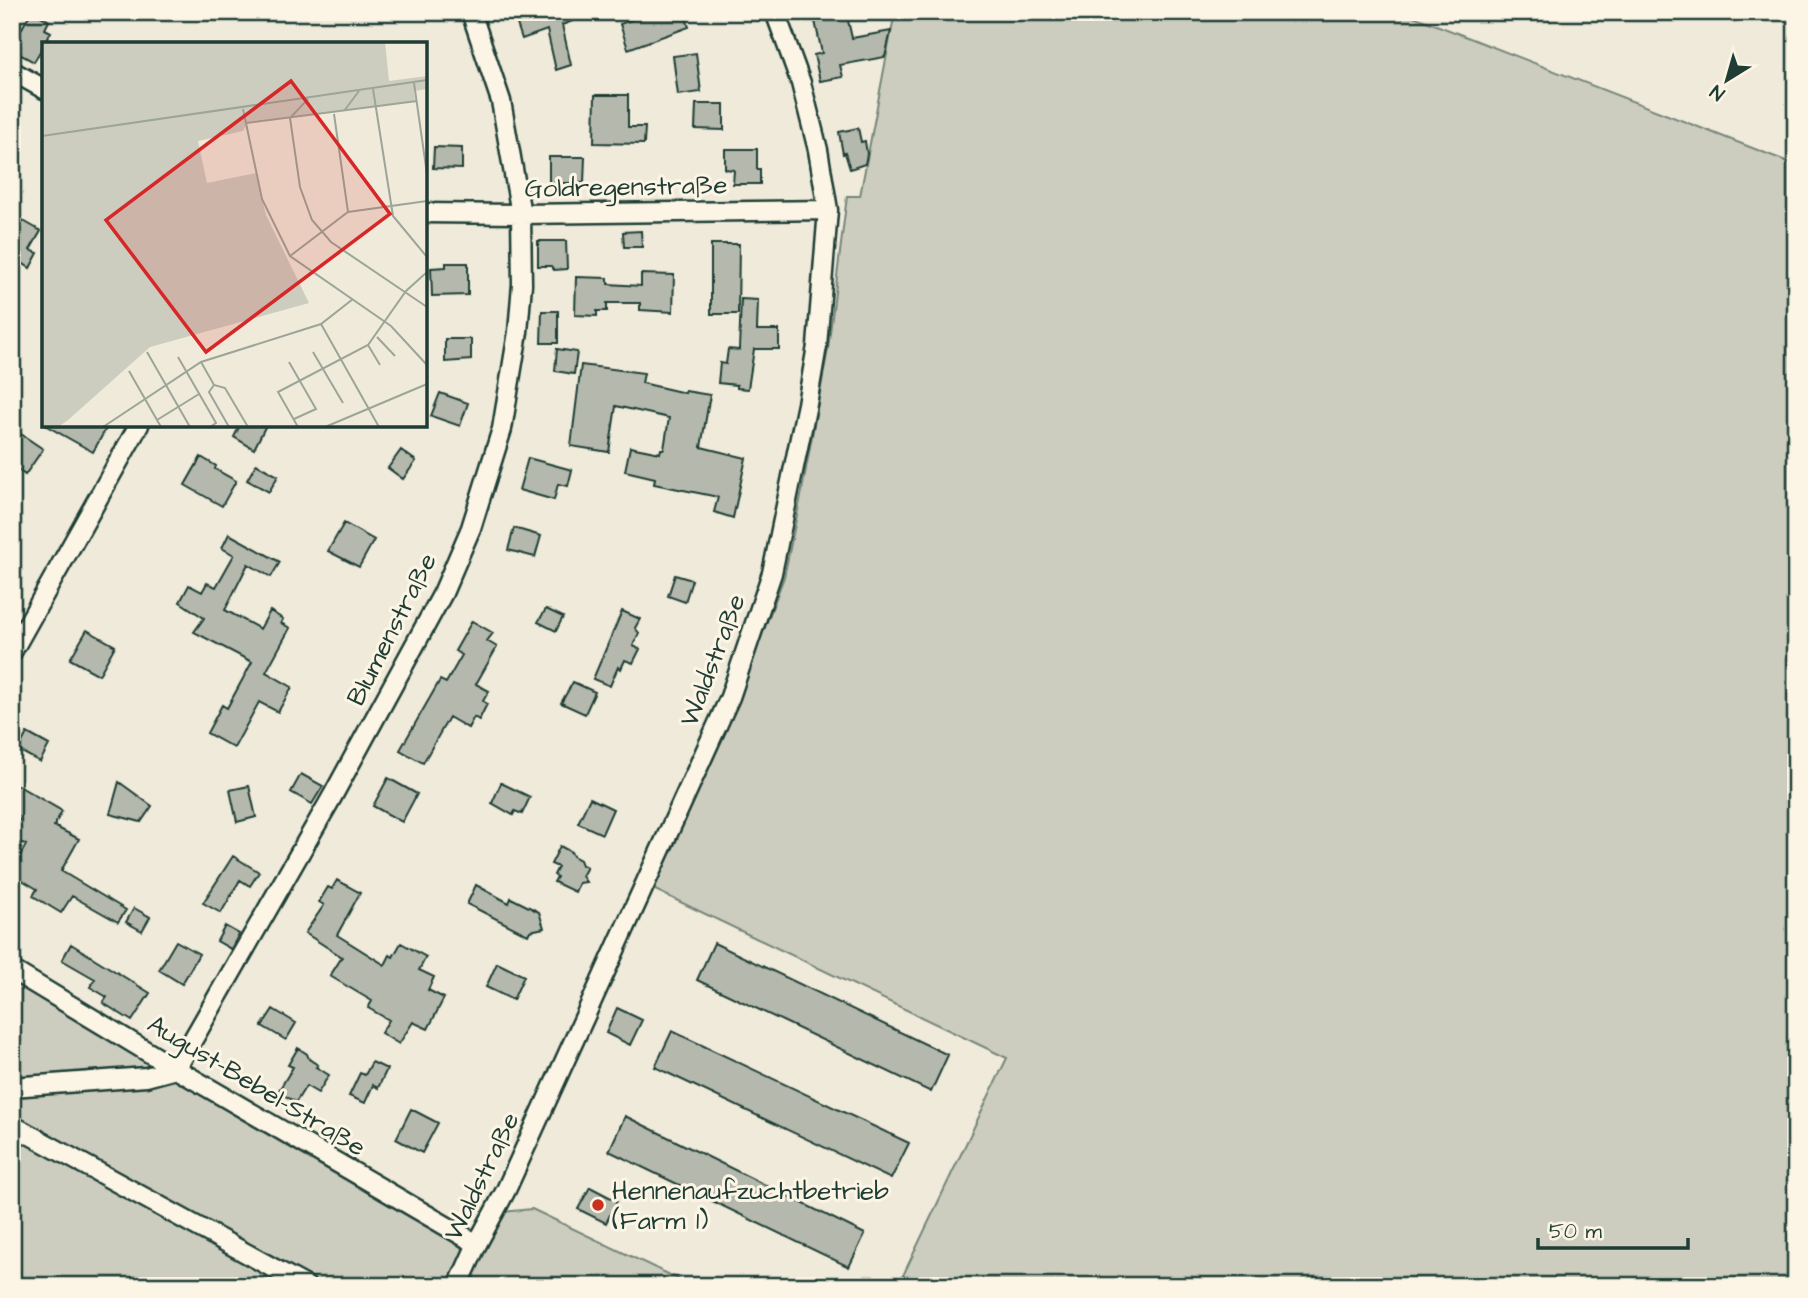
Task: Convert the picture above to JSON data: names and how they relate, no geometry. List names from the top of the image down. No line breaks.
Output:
{"streets":{"street":["Goldregenstraße","Blumenstraße","Waldstraße","August-Bebel-Straße"]},"crossings":[["Goldregenstraße","Blumenstraße"],["Goldregenstraße","Waldstraße"],["Blumenstraße","August-Bebel-Straße"],["Waldstraße","August-Bebel-Straße"]],"places":["Hennenaufzuchtbetrieb (Farm 1)"],"scale_bar":"50 m","north":"bottom left"}
